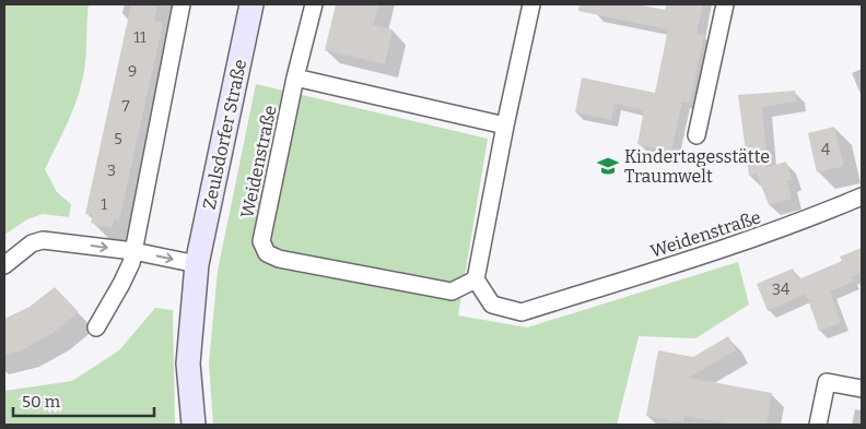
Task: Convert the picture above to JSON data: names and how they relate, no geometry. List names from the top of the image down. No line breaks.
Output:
{"streets":{"street":["Zeulsdorfer Straße","Weidenstraße"]},"places":{"school or university":["Kindertagesstätte Traumwelt"]},"house_numbers":["11","9","7","5","4","3","1","34"],"scale_bar":"50 m"}
